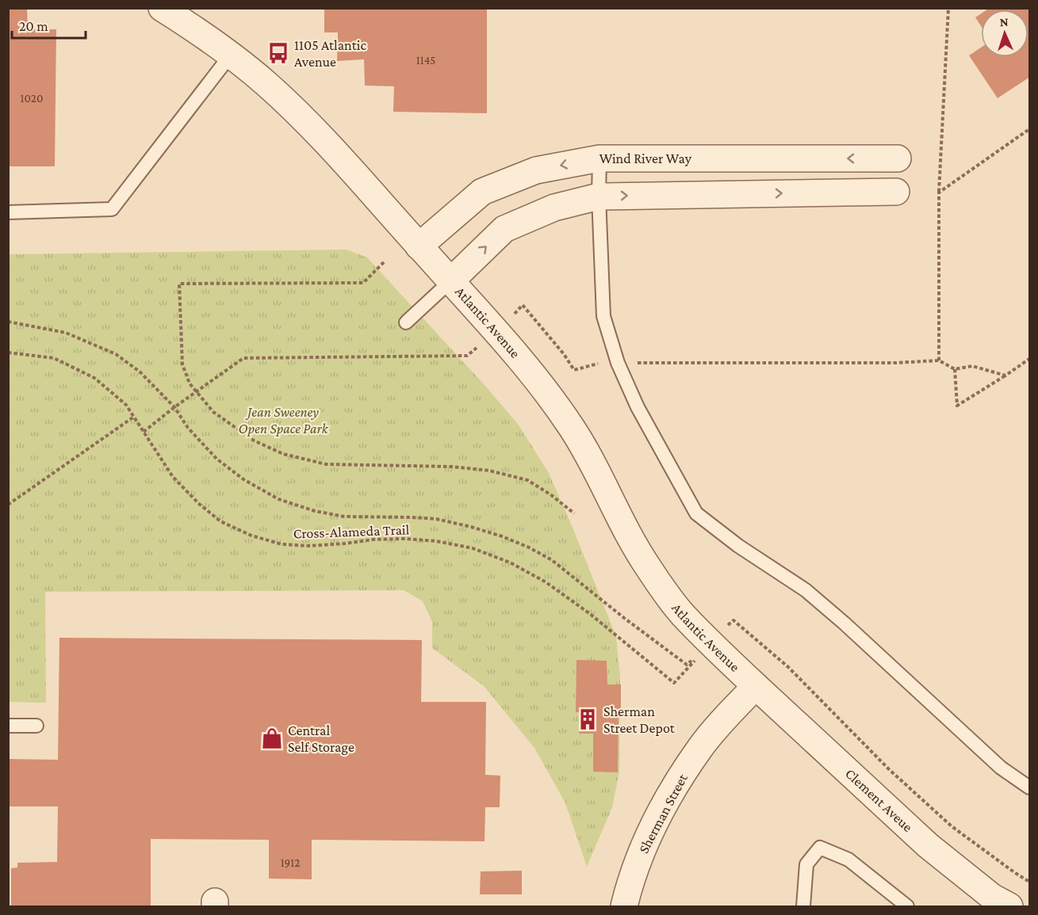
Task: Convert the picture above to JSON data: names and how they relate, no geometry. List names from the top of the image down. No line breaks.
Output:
{"streets":{"street":["Wind River Way","Atlantic Avenue","Clement Aveue","Sherman Street"],"path":["Cross-Alameda Trail"]},"crossings":[["Wind River Way","Atlantic Avenue"],["Atlantic Avenue","Cross-Alameda Trail"],["Atlantic Avenue","Clement Aveue"],["Atlantic Avenue","Sherman Street"],["Clement Aveue","Sherman Street"]],"parks":["Jean Sweeney Open Space Park"],"places":{"bus stop":["1105 Atlantic Avenue"],"building":["Sherman Street Depot"],"shop":["Central Self Storage"]},"house_numbers":["1145","1020","1912"],"scale_bar":"20 m","north":"top"}
